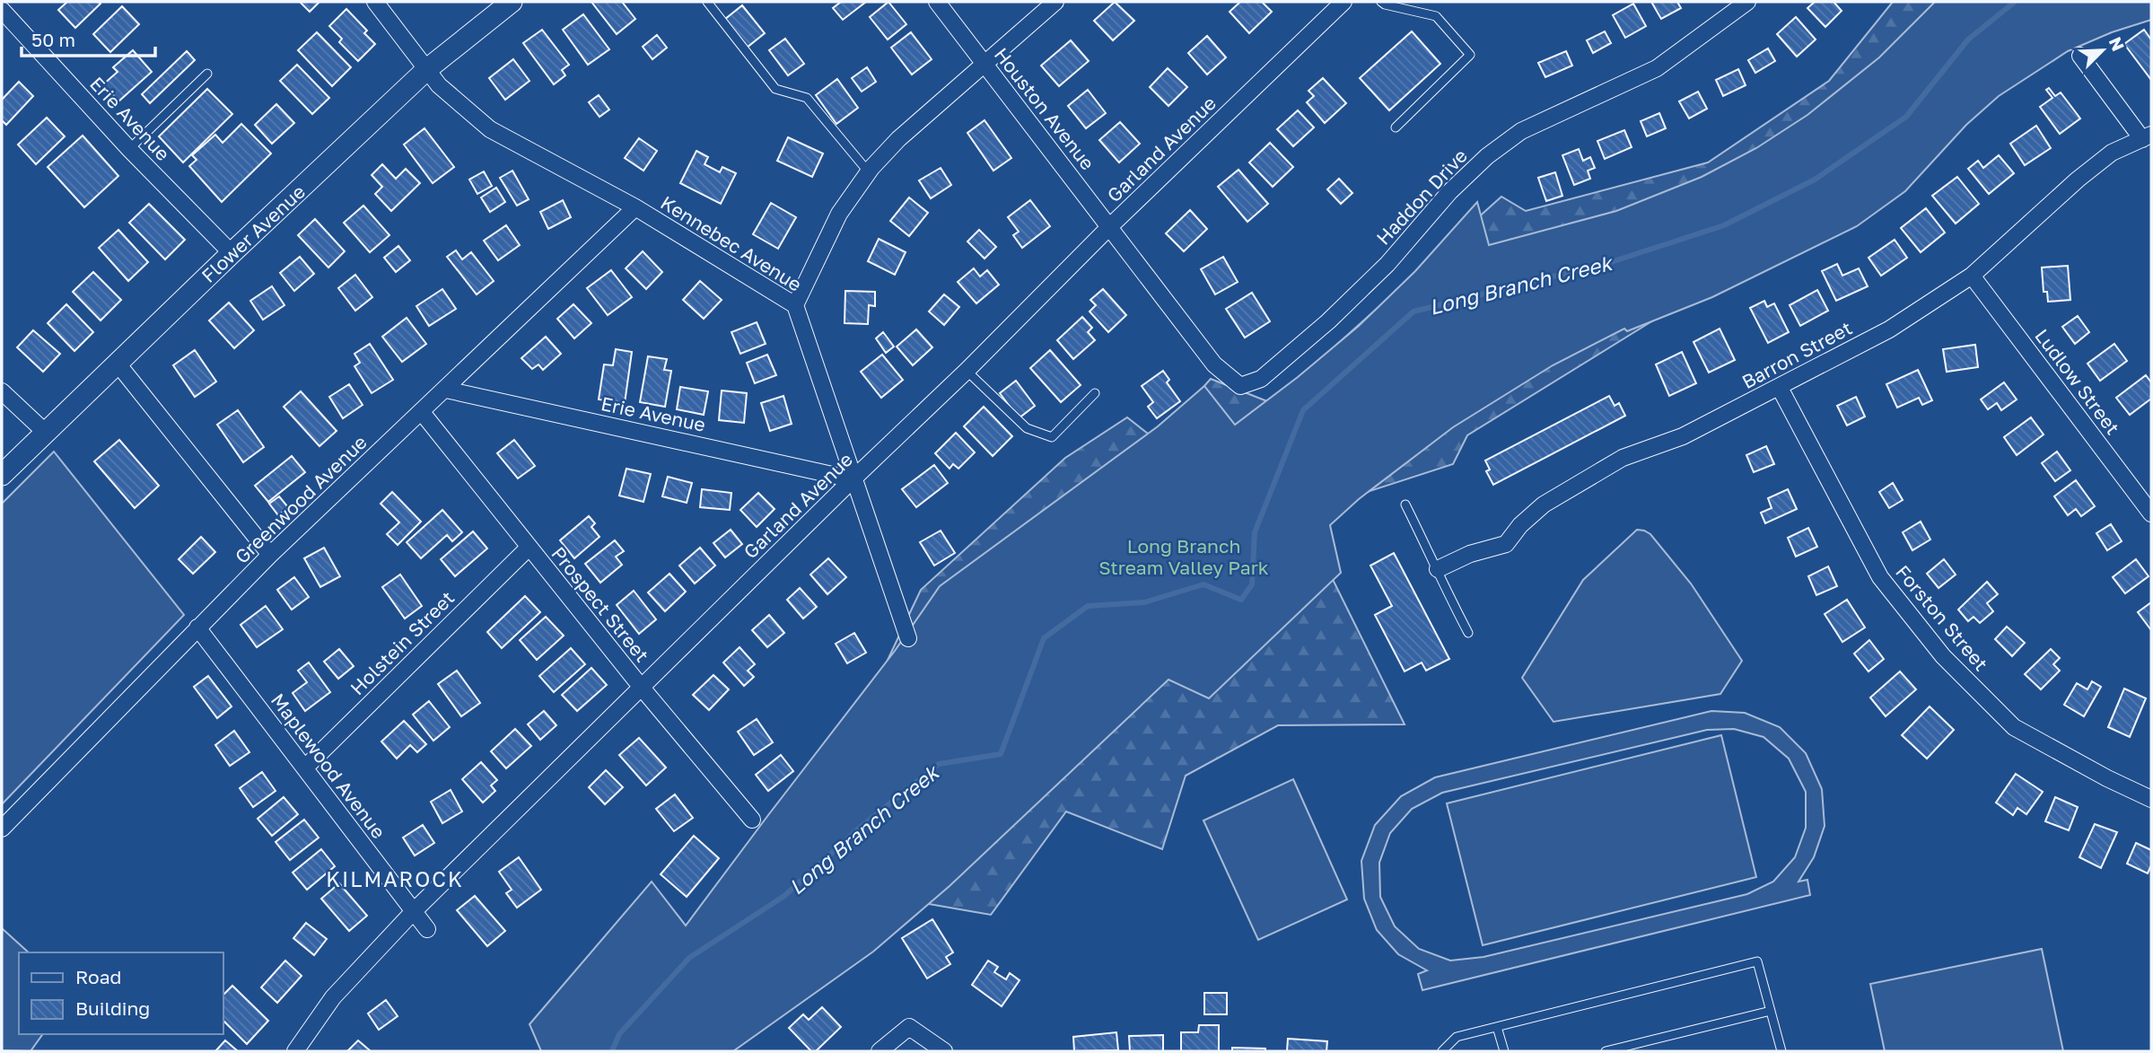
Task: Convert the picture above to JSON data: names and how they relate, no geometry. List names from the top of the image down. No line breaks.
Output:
{"streets":{"street":["Houston Avenue","Erie Avenue","Garland Avenue","Haddon Drive","Flower Avenue","Kennebec Avenue","Barron Street","Ludlow Street","Greenwood Avenue","Prospect Street","Forston Street","Holstein Street","Maplewood Avenue"]},"crossings":[["Houston Avenue","Garland Avenue"],["Houston Avenue","Haddon Drive"],["Erie Avenue","Garland Avenue"],["Erie Avenue","Flower Avenue"],["Erie Avenue","Kennebec Avenue"],["Erie Avenue","Greenwood Avenue"],["Garland Avenue","Kennebec Avenue"],["Garland Avenue","Prospect Street"],["Garland Avenue","Maplewood Avenue"],["Flower Avenue","Kennebec Avenue"],["Kennebec Avenue","Greenwood Avenue"],["Barron Street","Ludlow Street"],["Barron Street","Forston Street"],["Greenwood Avenue","Prospect Street"],["Greenwood Avenue","Maplewood Avenue"],["Prospect Street","Holstein Street"],["Holstein Street","Maplewood Avenue"]],"districts":["KILMAROCK"],"water":["Long Branch Creek"],"parks":["Long Branch Stream Valley Park"],"legend":["Road","Building"],"scale_bar":"50 m","north":"top right"}
